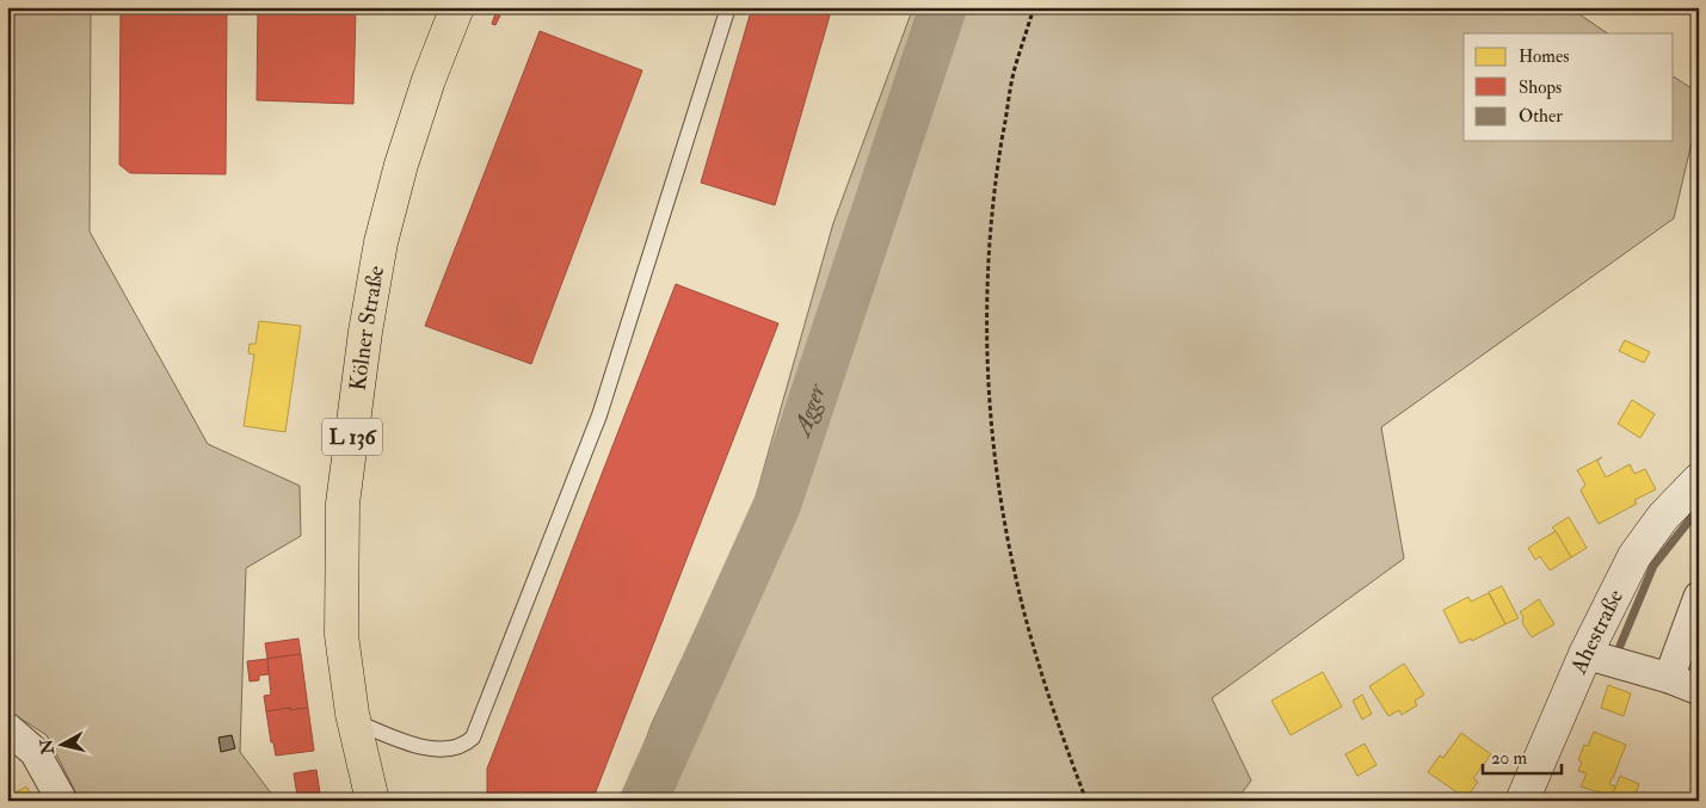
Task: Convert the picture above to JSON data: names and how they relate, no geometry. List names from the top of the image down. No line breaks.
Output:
{"streets":{"main road":["Kölner Straße","L 136","Ahestraße"]},"water":["Agger"],"legend":["Homes","Shops","Other"],"scale_bar":"20 m","north":"left"}
